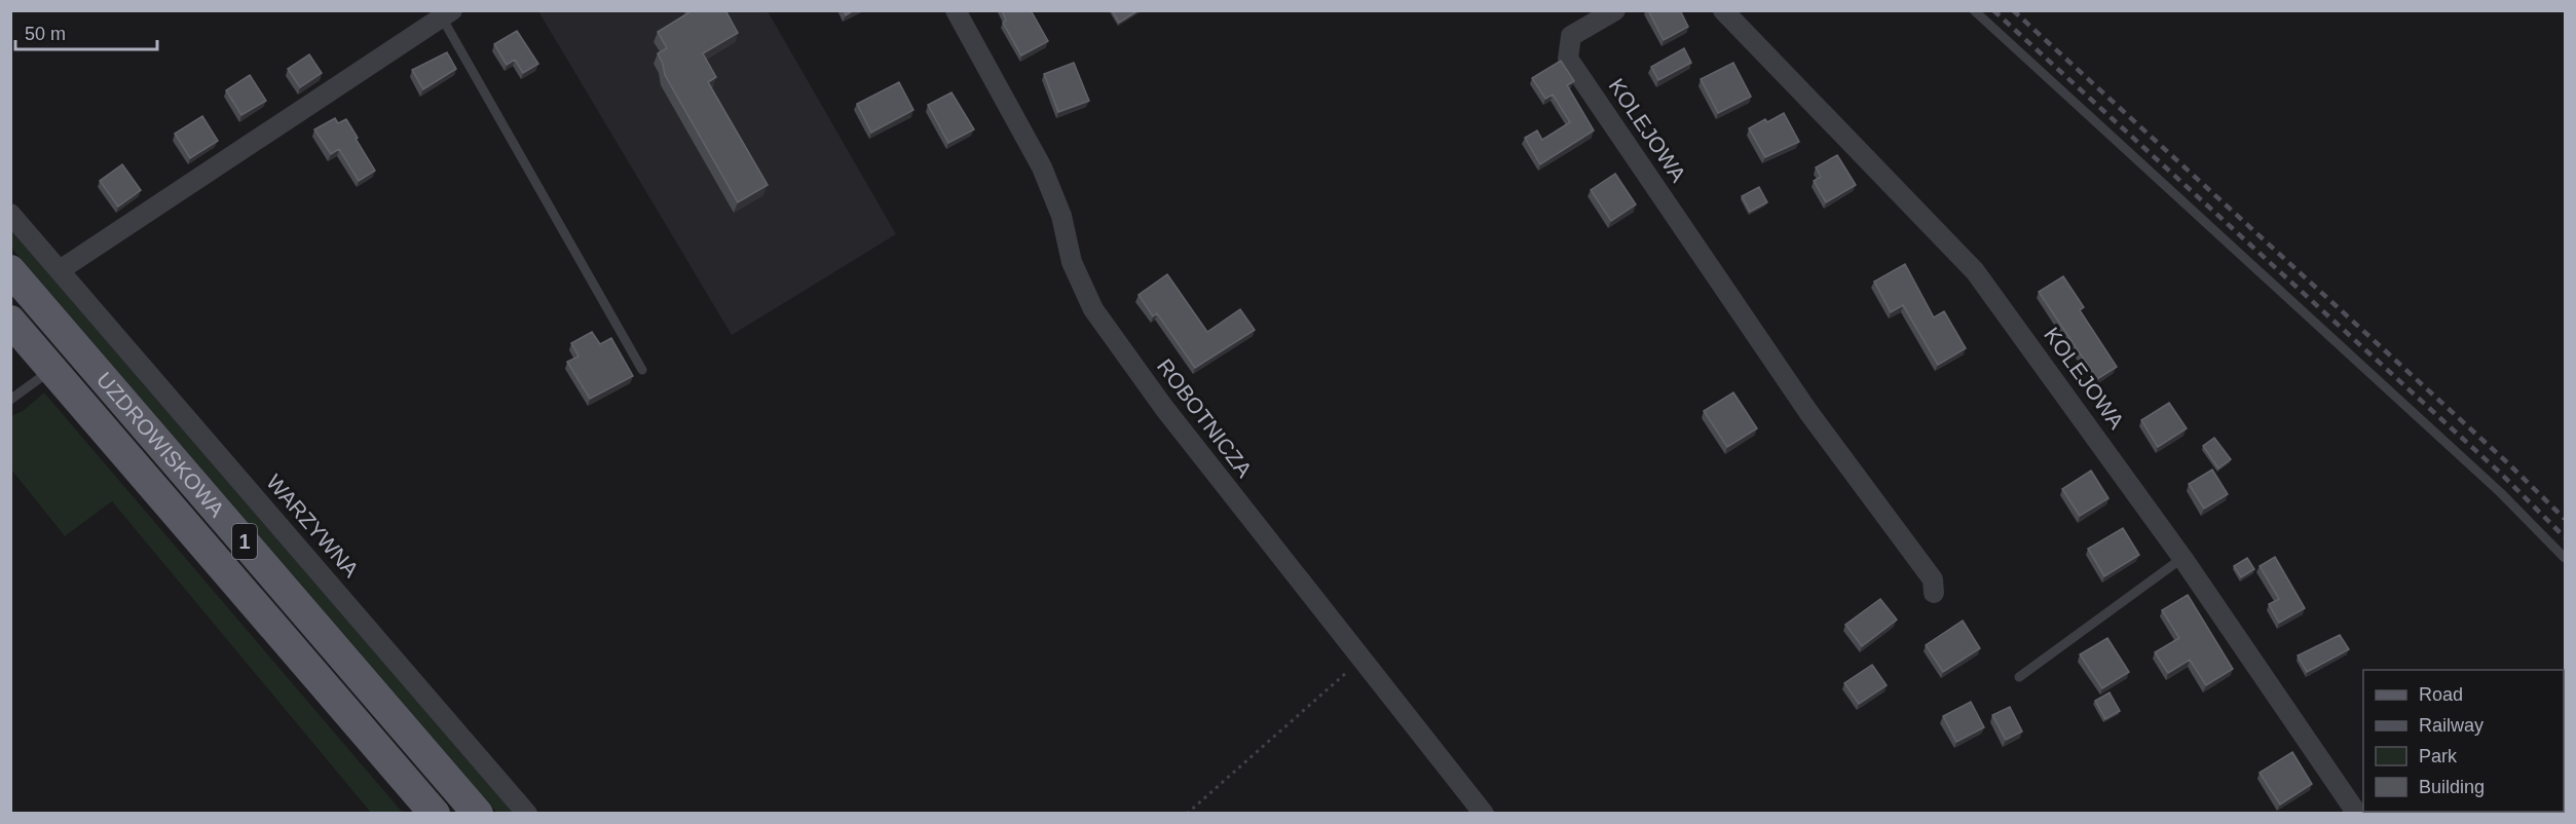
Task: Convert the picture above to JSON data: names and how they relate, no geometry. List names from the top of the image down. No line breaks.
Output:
{"streets":{"main road":["UZDROWISKOWA","1"],"street":["KOLEJOWA","ROBOTNICZA","WARZYWNA"]},"legend":["Road","Railway","Park","Building"],"scale_bar":"50 m"}
